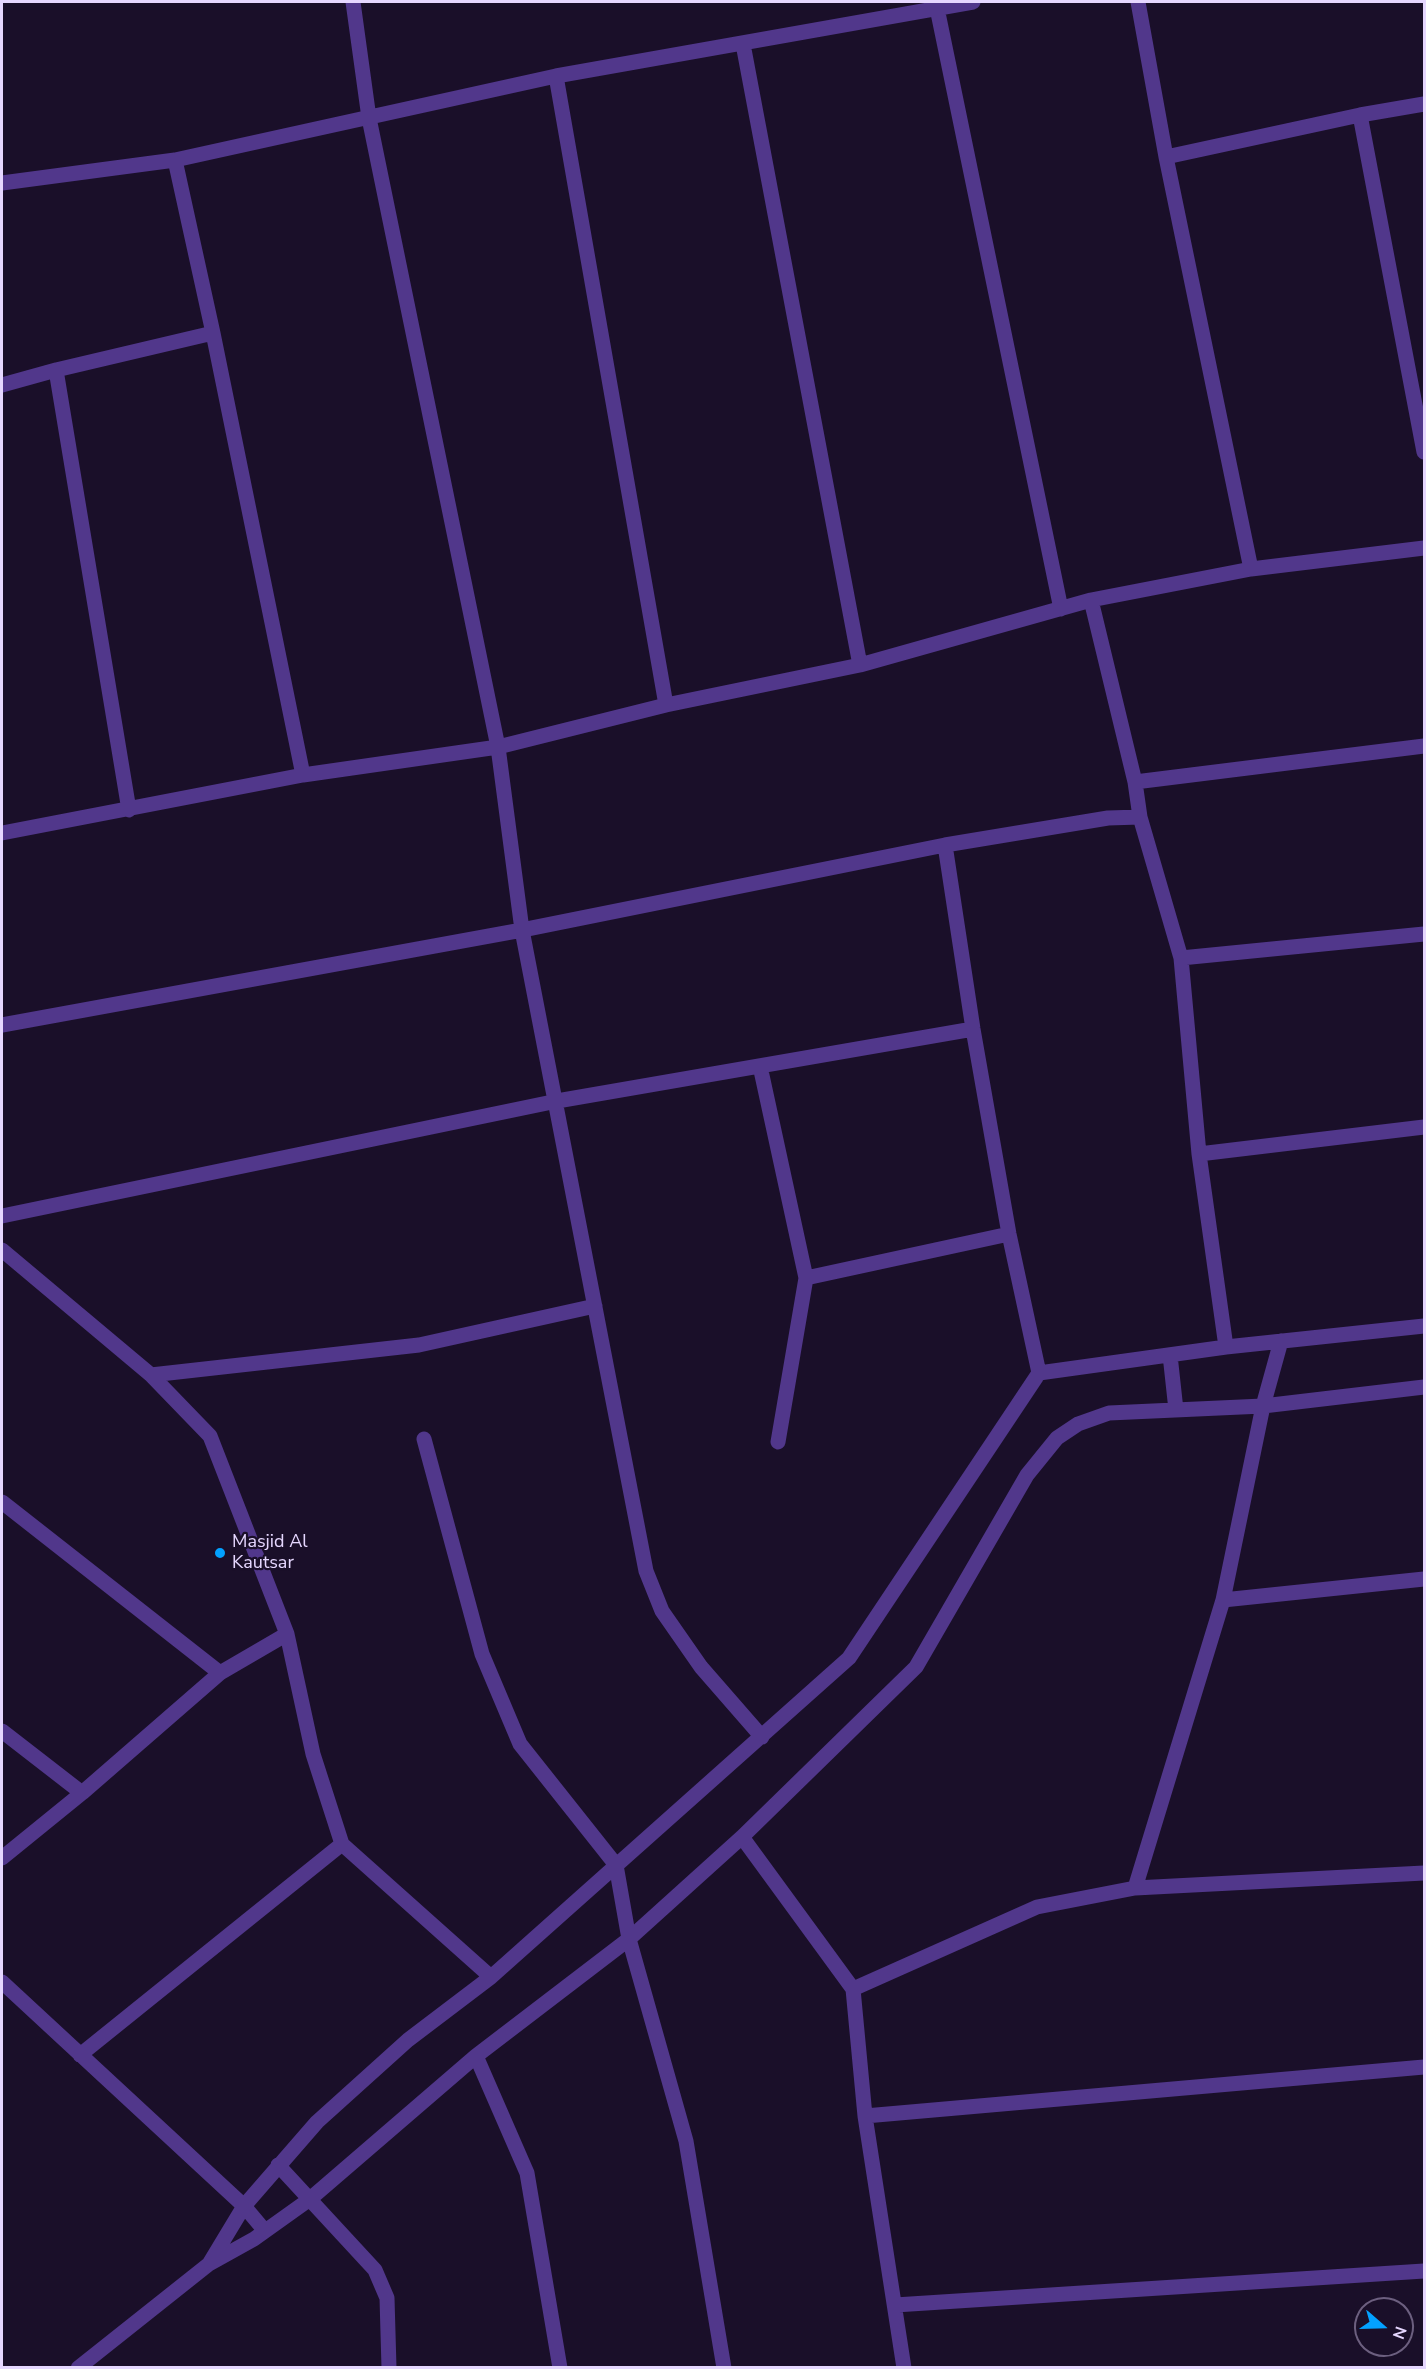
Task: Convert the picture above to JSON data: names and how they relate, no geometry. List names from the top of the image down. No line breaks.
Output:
{"places":["Masjid Al Kautsar"],"north":"right"}
